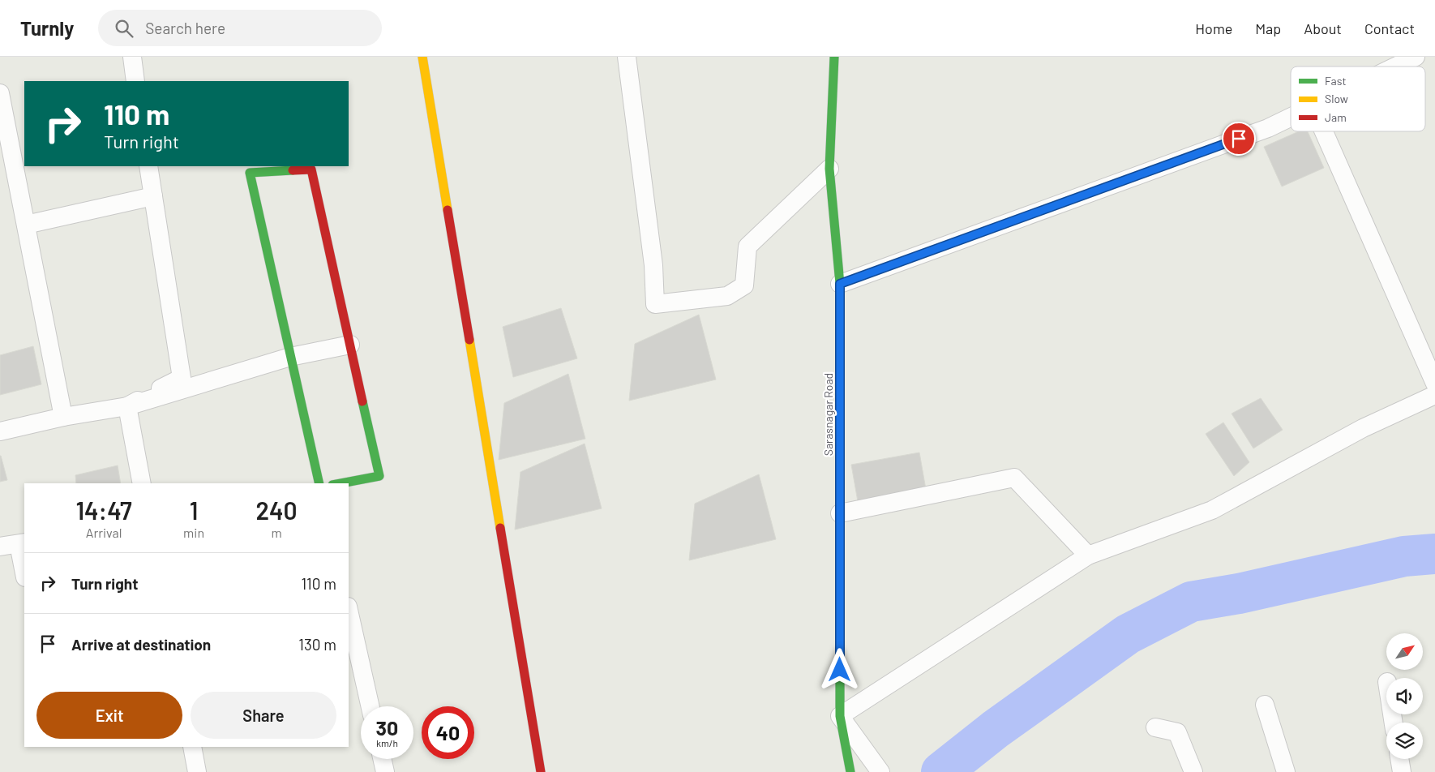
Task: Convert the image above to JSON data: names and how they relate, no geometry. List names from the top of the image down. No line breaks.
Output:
{"streets":{"street":["Sarasnagar Road"]},"legend":["Fast","Slow","Jam"],"north":"top right","page":{"header":"Turnly","search":"Search here","nav":["Home","Map","About","Contact"],"turn":["110 m","Turn right"],"eta":["14:47","Arrival","1","min","240","m"],"list":[{"name":"Turn right","value":"110 m"},{"name":"Arrive at destination","value":"130 m"}],"buttons":["Exit","Share"],"speed":"30 km/h","limit":"40"}}
